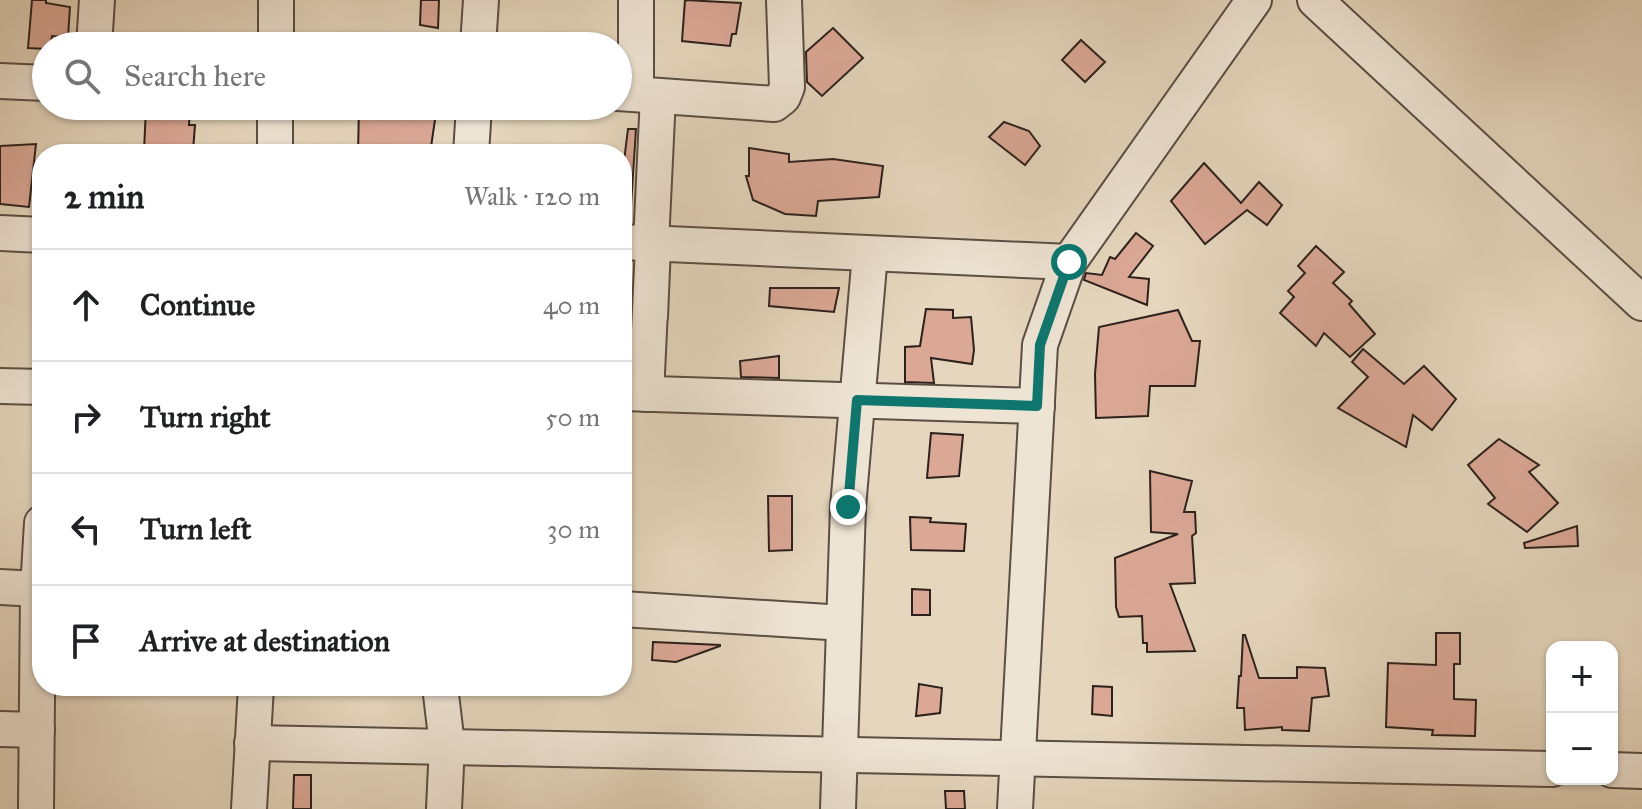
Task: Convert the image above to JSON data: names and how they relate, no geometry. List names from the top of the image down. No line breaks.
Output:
{"page":{"search":"Search here","heading":["2 min","Walk · 120 m"],"list":[["Continue","40 m"],["Turn right","50 m"],["Turn left","30 m"],"Arrive at destination"],"map_buttons":["+","−"]}}
